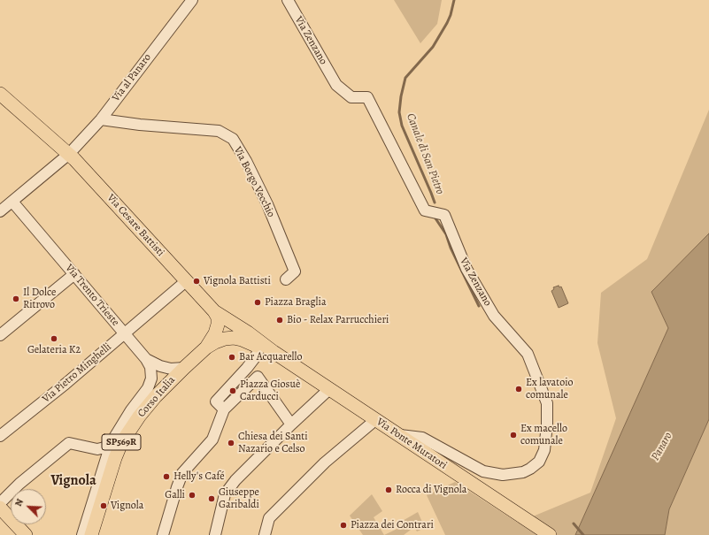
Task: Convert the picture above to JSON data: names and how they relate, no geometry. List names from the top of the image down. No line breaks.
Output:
{"streets":{"main road":["Via Cesare Battisti","Corso Italia","SP569R","Via Ponte Muratori"],"street":["Via Zenzano","Via al Panaro","Via Borgo Vecchio","Via Trento Trieste","Via Pietro Minghelli"]},"crossings":[["Via Zenzano","Via Ponte Muratori"],["Via al Panaro","Via Borgo Vecchio"],["Via al Panaro","Via Cesare Battisti"],["Via al Panaro","Via Trento Trieste"],["Via Cesare Battisti","Via Pietro Minghelli"],["Via Cesare Battisti","Corso Italia"],["Via Cesare Battisti","Via Ponte Muratori"],["Via Trento Trieste","Via Pietro Minghelli"],["Via Trento Trieste","Corso Italia"],["Corso Italia","Via Ponte Muratori"]],"districts":["Vignola"],"water":["Canale di San Pietro","Panaro"],"places":["Vignola Battisti","Il Dolce Ritrovo","Piazza Braglia","Bio - Relax Parrucchieri","Gelateria K2","Bar Acquarello","Ex lavatoio comunale","Piazza Giosuè Carducci","Ex macello comunale","Chiesa dei Santi Nazario e Celso","Helly's Café","Rocca di Vignola","Galli","Giuseppe Garibaldi","Vignola","Piazza dei Contrari"],"north":"top left"}
